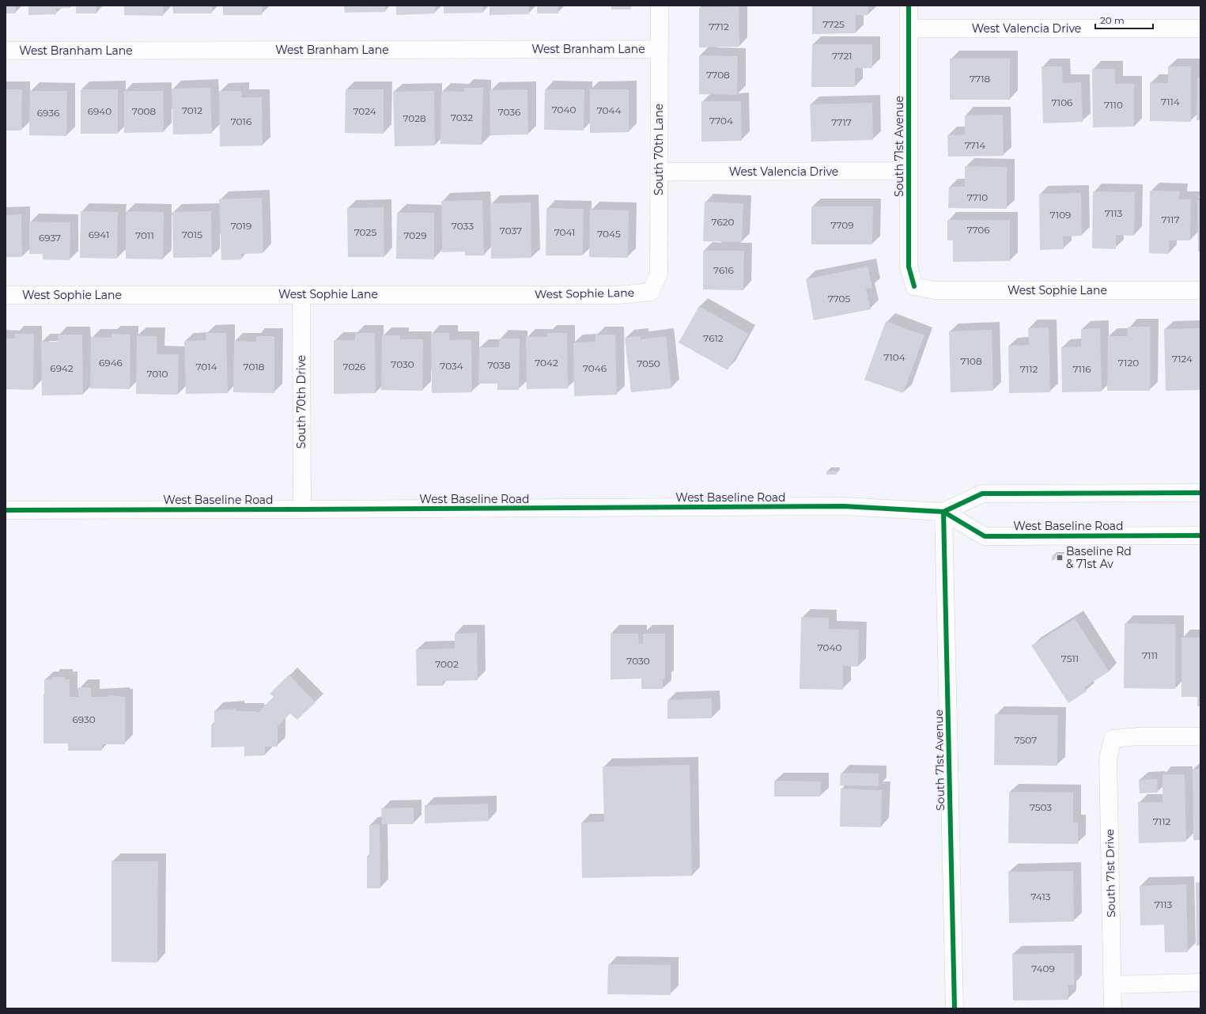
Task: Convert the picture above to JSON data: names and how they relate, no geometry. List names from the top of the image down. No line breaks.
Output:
{"streets":{"street":["West Valencia Drive","West Branham Lane","South 71st Avenue","South 70th Lane","West Sophie Lane","South 70th Drive","West Baseline Road","South 71st Drive"]},"crossings":[["West Valencia Drive","South 71st Avenue"],["West Valencia Drive","South 70th Lane"],["West Branham Lane","South 70th Lane"],["South 71st Avenue","West Sophie Lane"],["South 71st Avenue","West Baseline Road"],["South 70th Lane","West Sophie Lane"],["West Sophie Lane","South 70th Drive"],["South 70th Drive","West Baseline Road"]],"places":{"transit":["Baseline Rd & 71st Av"]},"house_numbers":["7725","7712","7721","7708","7718","7114","7106","7110","7040","7012","7044","6940","7008","7024","7036","6936","7032","7028","7704","7016","7717","7714","7710","7113","7109","7117","7620","7709","7019","7033","7706","7037","7025","7041","7045","6941","7015","7011","7029","6937","7616","7705","7612","7104","7124","7108","6946","7042","7120","7050","7030","7038","7034","7014","7018","7026","6942","7046","7112","7116","7010","7040","7111","7511","7030","7002","6930","7507","7503","7112","7413","7113","7409"],"scale_bar":"20 m"}
